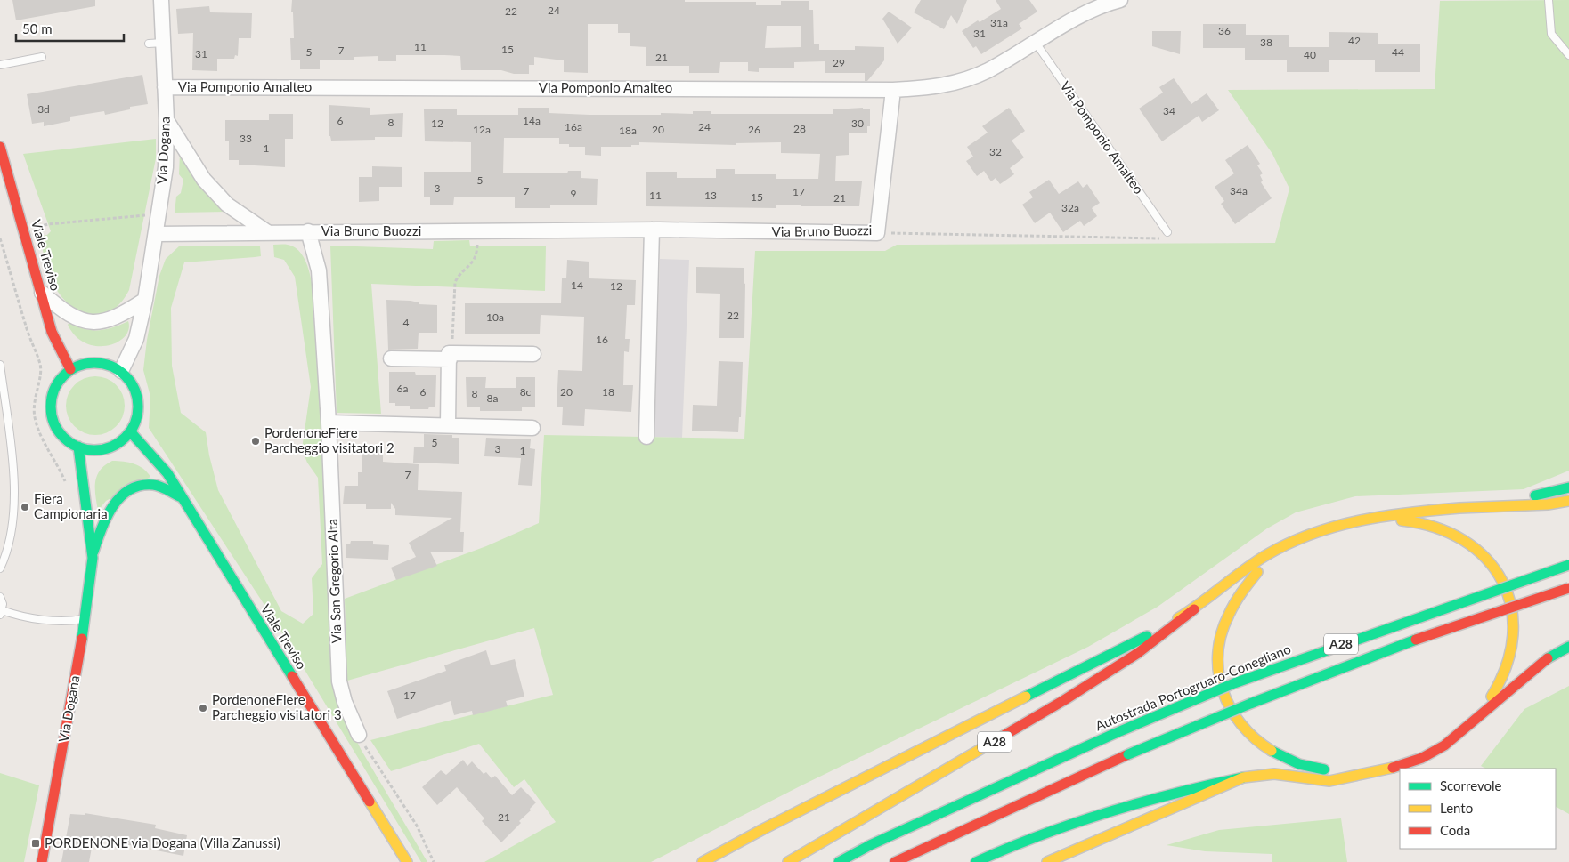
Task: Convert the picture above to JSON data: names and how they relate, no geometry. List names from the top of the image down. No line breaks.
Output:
{"streets":{"main road":["Via Dogana","Viale Treviso","A28","Autostrada Portogruaro-Conegliano"],"street":["Via Pomponio Amalteo","Via Bruno Buozzi","Via San Gregorio Alta"]},"crossings":[["Via Pomponio Amalteo","Via Dogana"],["Via Pomponio Amalteo","Via Bruno Buozzi"],["Via Dogana","Via Bruno Buozzi"],["Via Dogana","Viale Treviso"],["Via Bruno Buozzi","Via San Gregorio Alta"]],"places":{"other":["PordenoneFiere Parcheggio visitatori 2","Fiera Campionaria","PordenoneFiere Parcheggio visitatori 3"],"transit":["PORDENONE via Dogana (Villa Zanussi)"]},"house_numbers":["24","22","31a","36","31","42","38","11","15","7","5","44","31","40","21","29","3d","34","6","14a","8","12","30","16a","24","28","12a","20","26","18a","33","1","32","5","3","7","34a","17","9","11","13","15","21","32a","14","12","22","10a","4","16","6a","6","8c","20","18","8","8a","5","3","1","7","17","21"],"legend":["Scorrevole","Lento","Coda"],"scale_bar":"50 m"}
